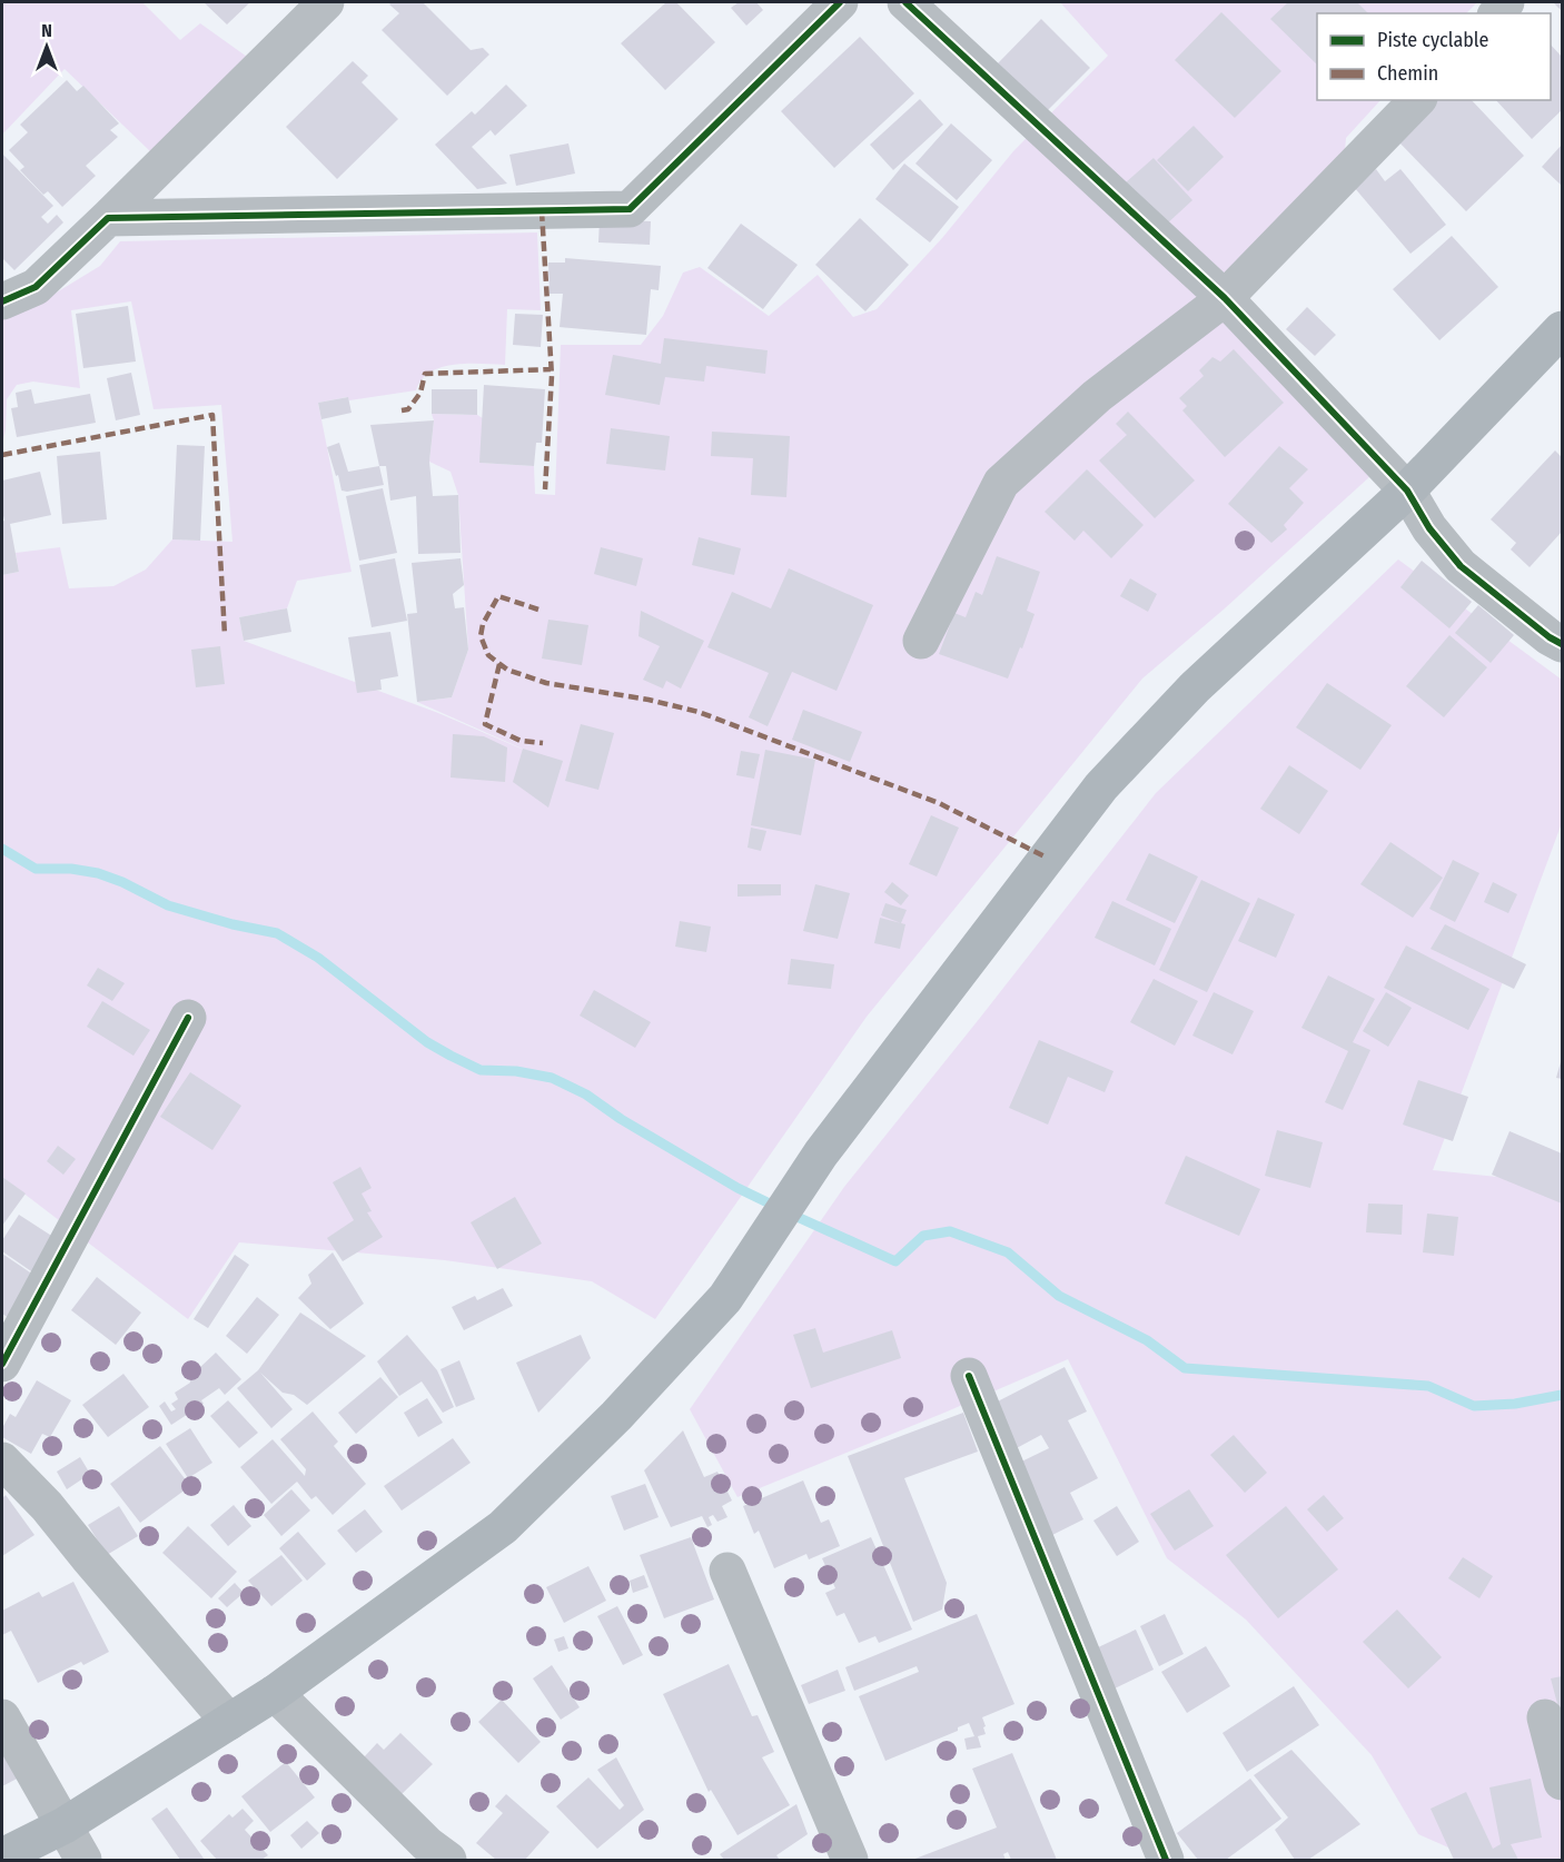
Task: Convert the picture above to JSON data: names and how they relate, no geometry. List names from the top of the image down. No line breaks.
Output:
{"legend":["Piste cyclable","Chemin"],"north":"top"}
